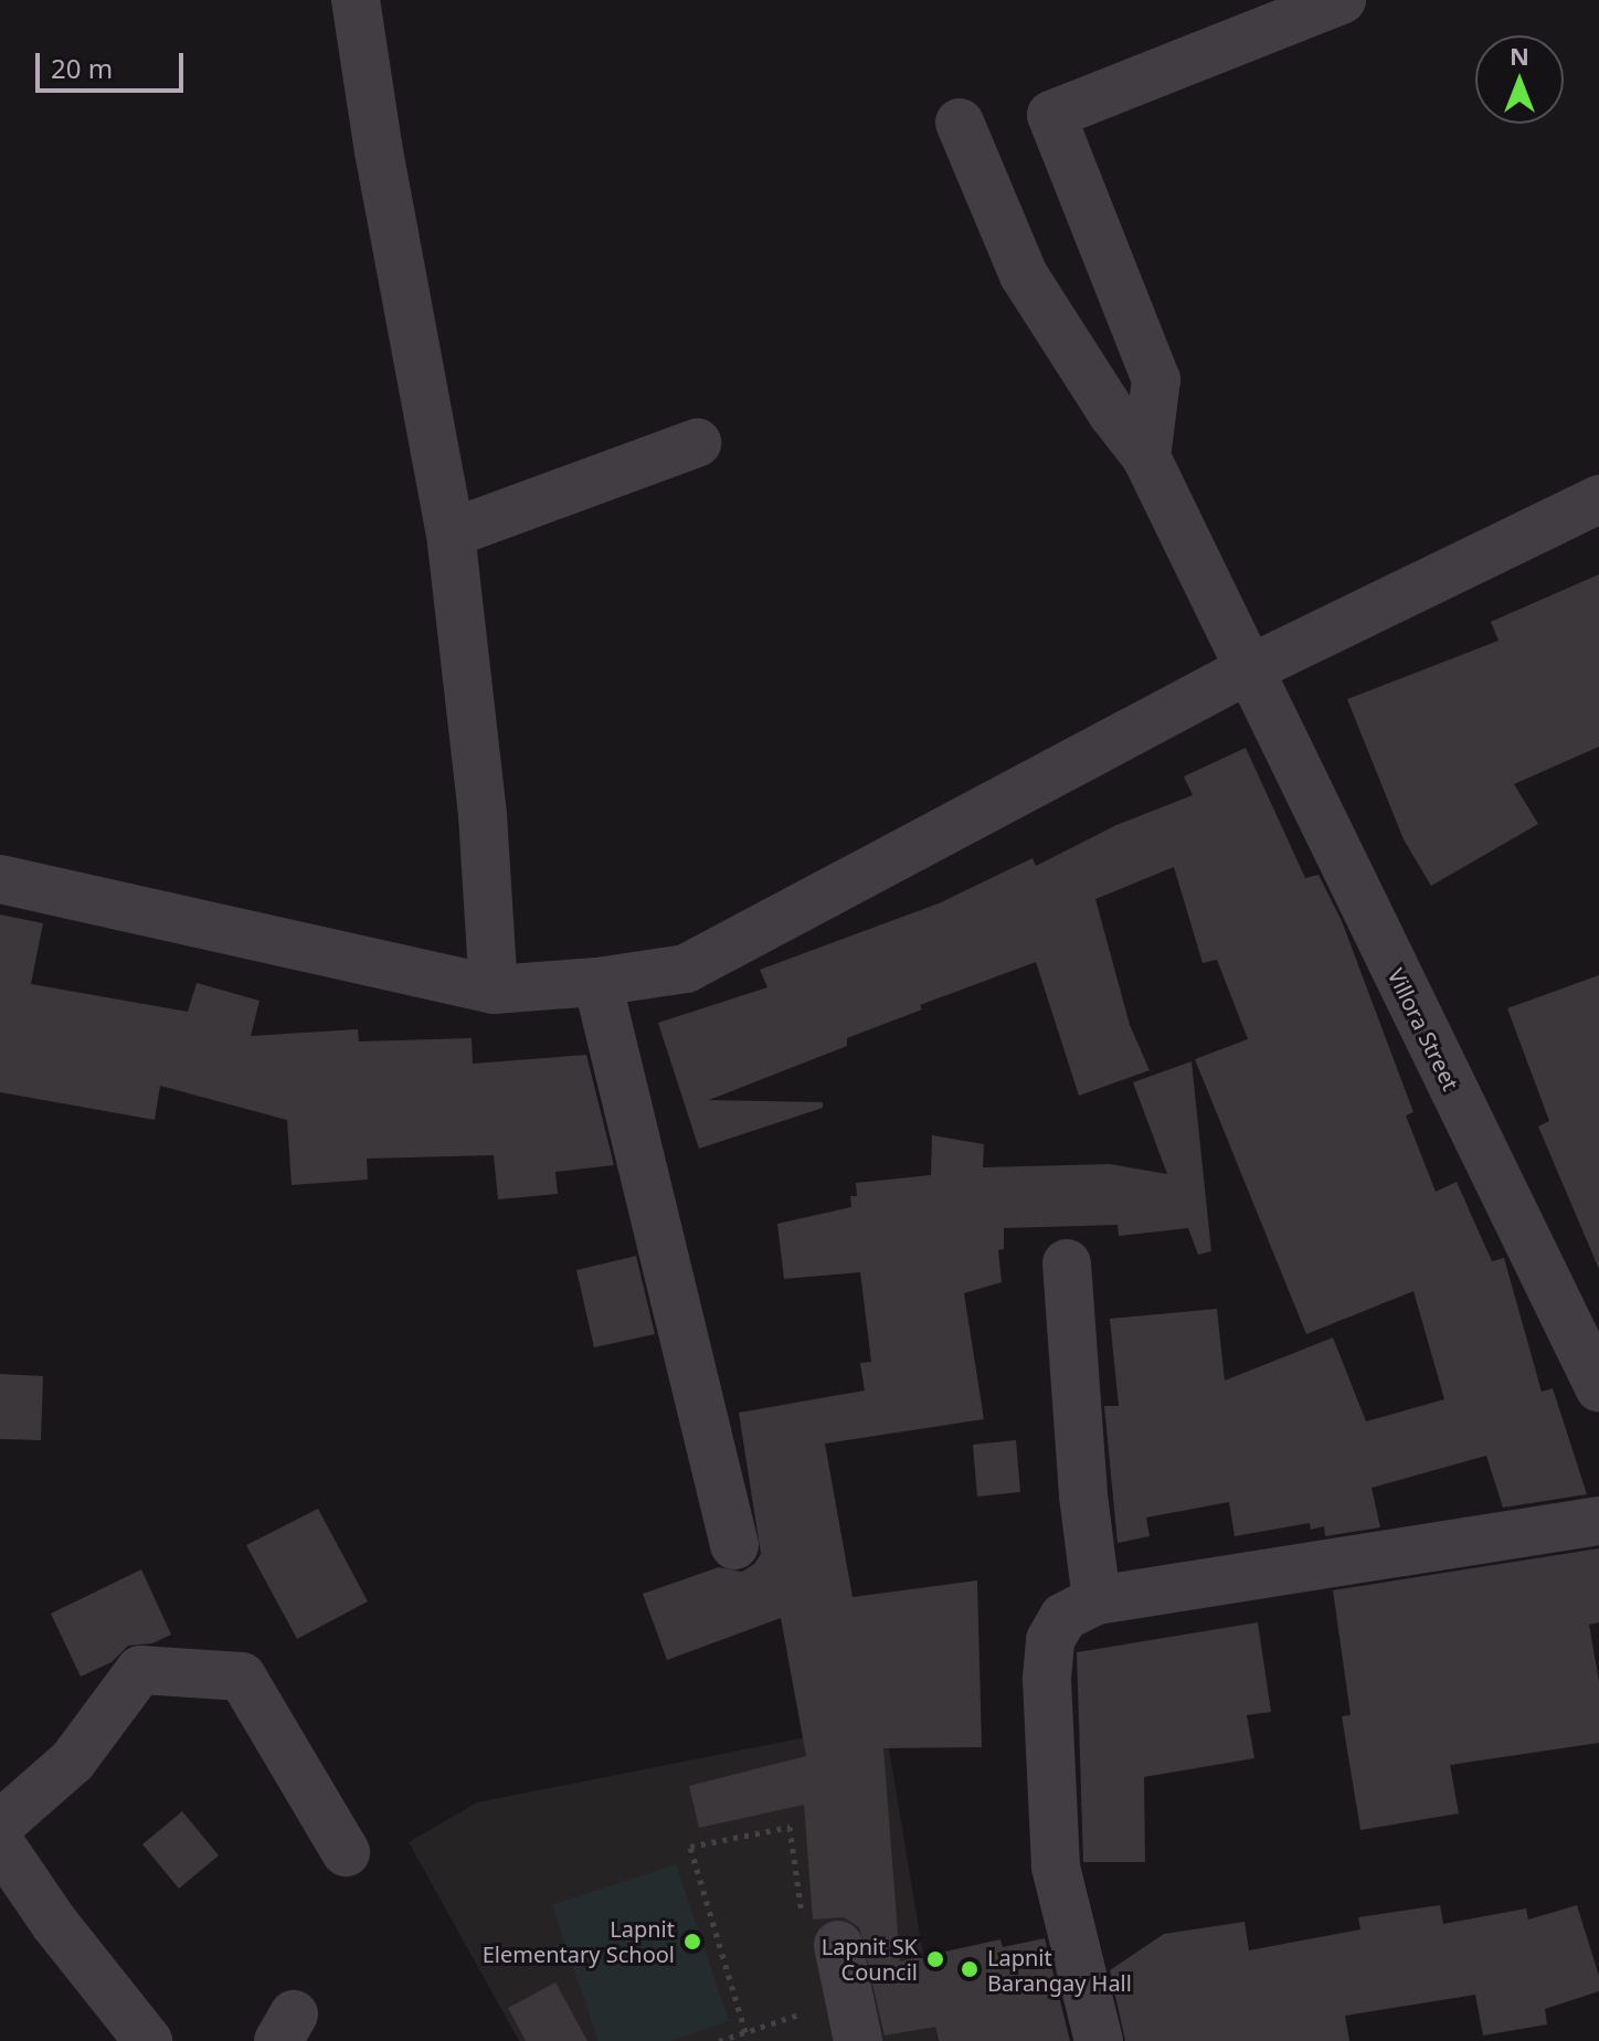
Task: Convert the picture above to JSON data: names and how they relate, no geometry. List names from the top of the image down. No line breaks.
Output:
{"streets":{"street":["Villora Street"]},"places":["Lapnit Elementary School","Lapnit SK Council","Lapnit Barangay Hall"],"scale_bar":"20 m","north":"top"}
